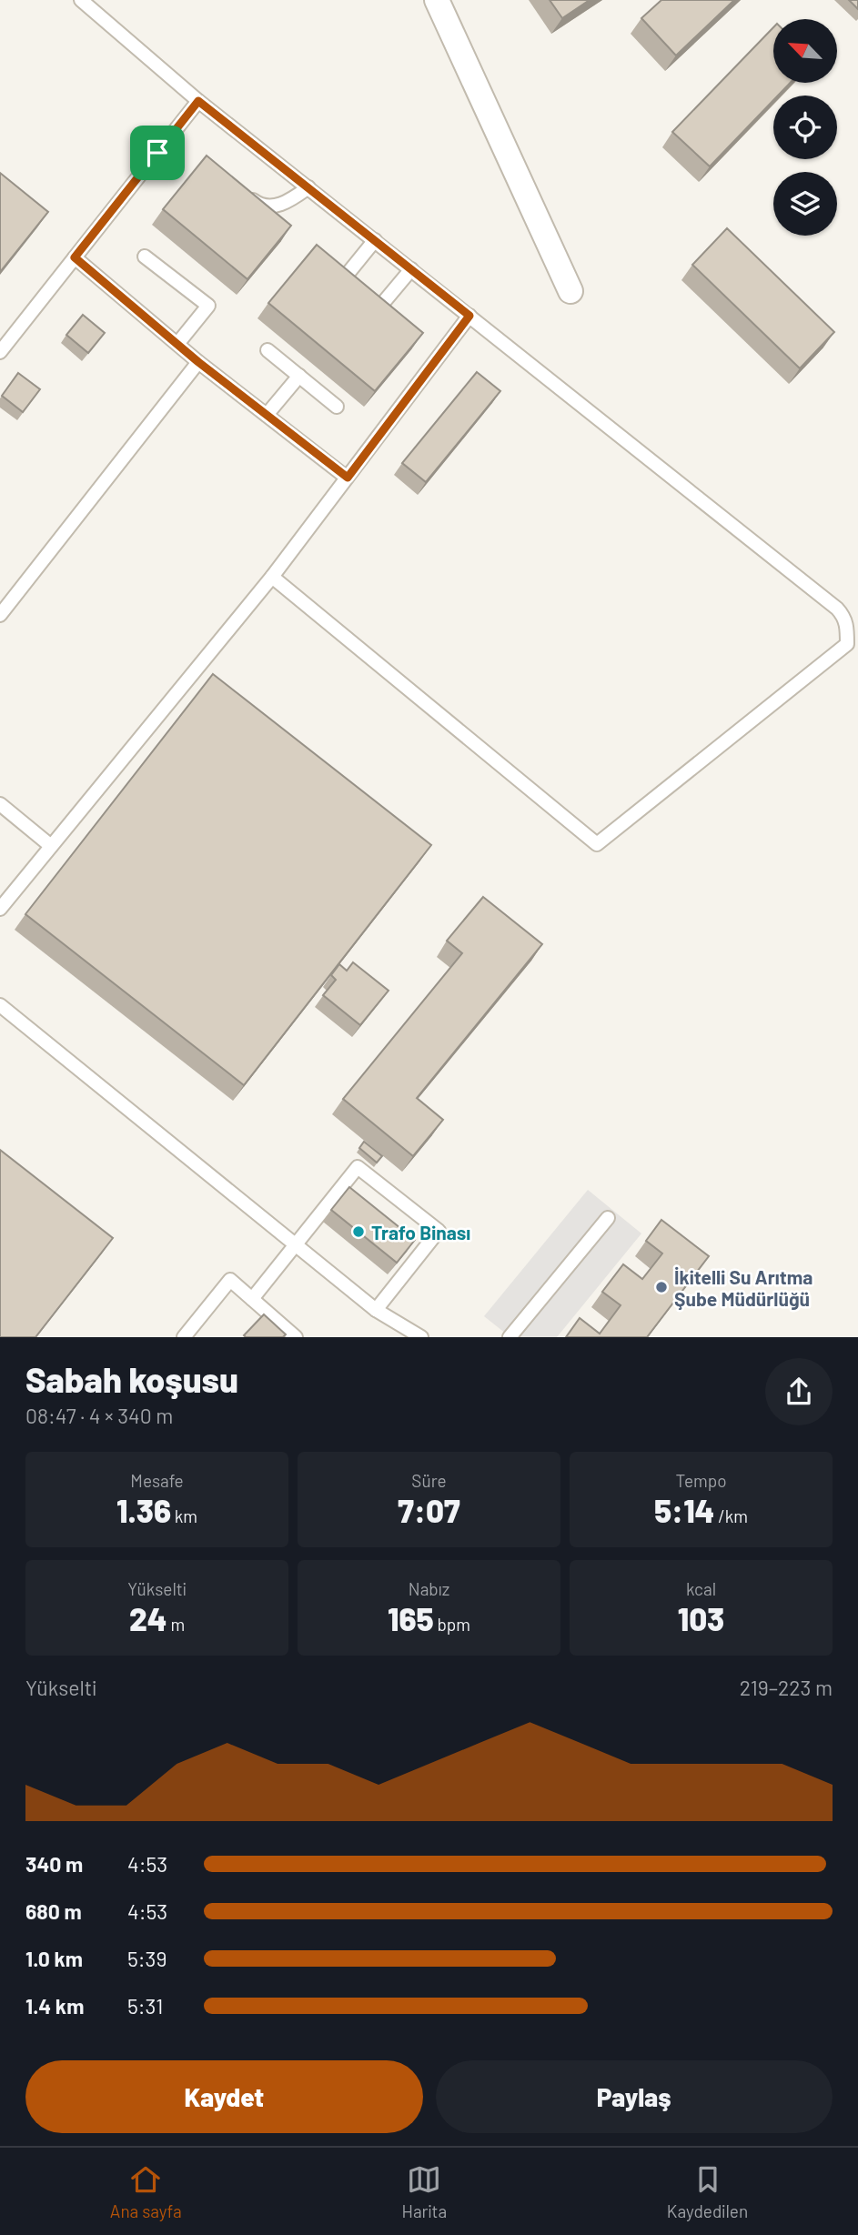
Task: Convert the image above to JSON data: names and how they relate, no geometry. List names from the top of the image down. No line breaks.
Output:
{"places":["Trafo Binası","İkitelli Su Arıtma Şube Müdürlüğü"],"north":"top left","page":{"heading":["Sabah koşusu","08:47 · 4 × 340 m"],"stats":[["Mesafe","1.36 km"],["Süre","7:07"],["Tempo","5:14 /km"],["Yükselti","24 m"],["Nabız","165 bpm"],["kcal","103"]],"chart":["Yükselti","219–223 m"],"list":[{"name":"340 m","note":"4:53"},{"name":"680 m","note":"4:53"},{"name":"1.0 km","note":"5:39"},{"name":"1.4 km","note":"5:31"}],"buttons":["Kaydet","Paylaş"],"tabs":["Ana sayfa","Harita","Kaydedilen"]}}
